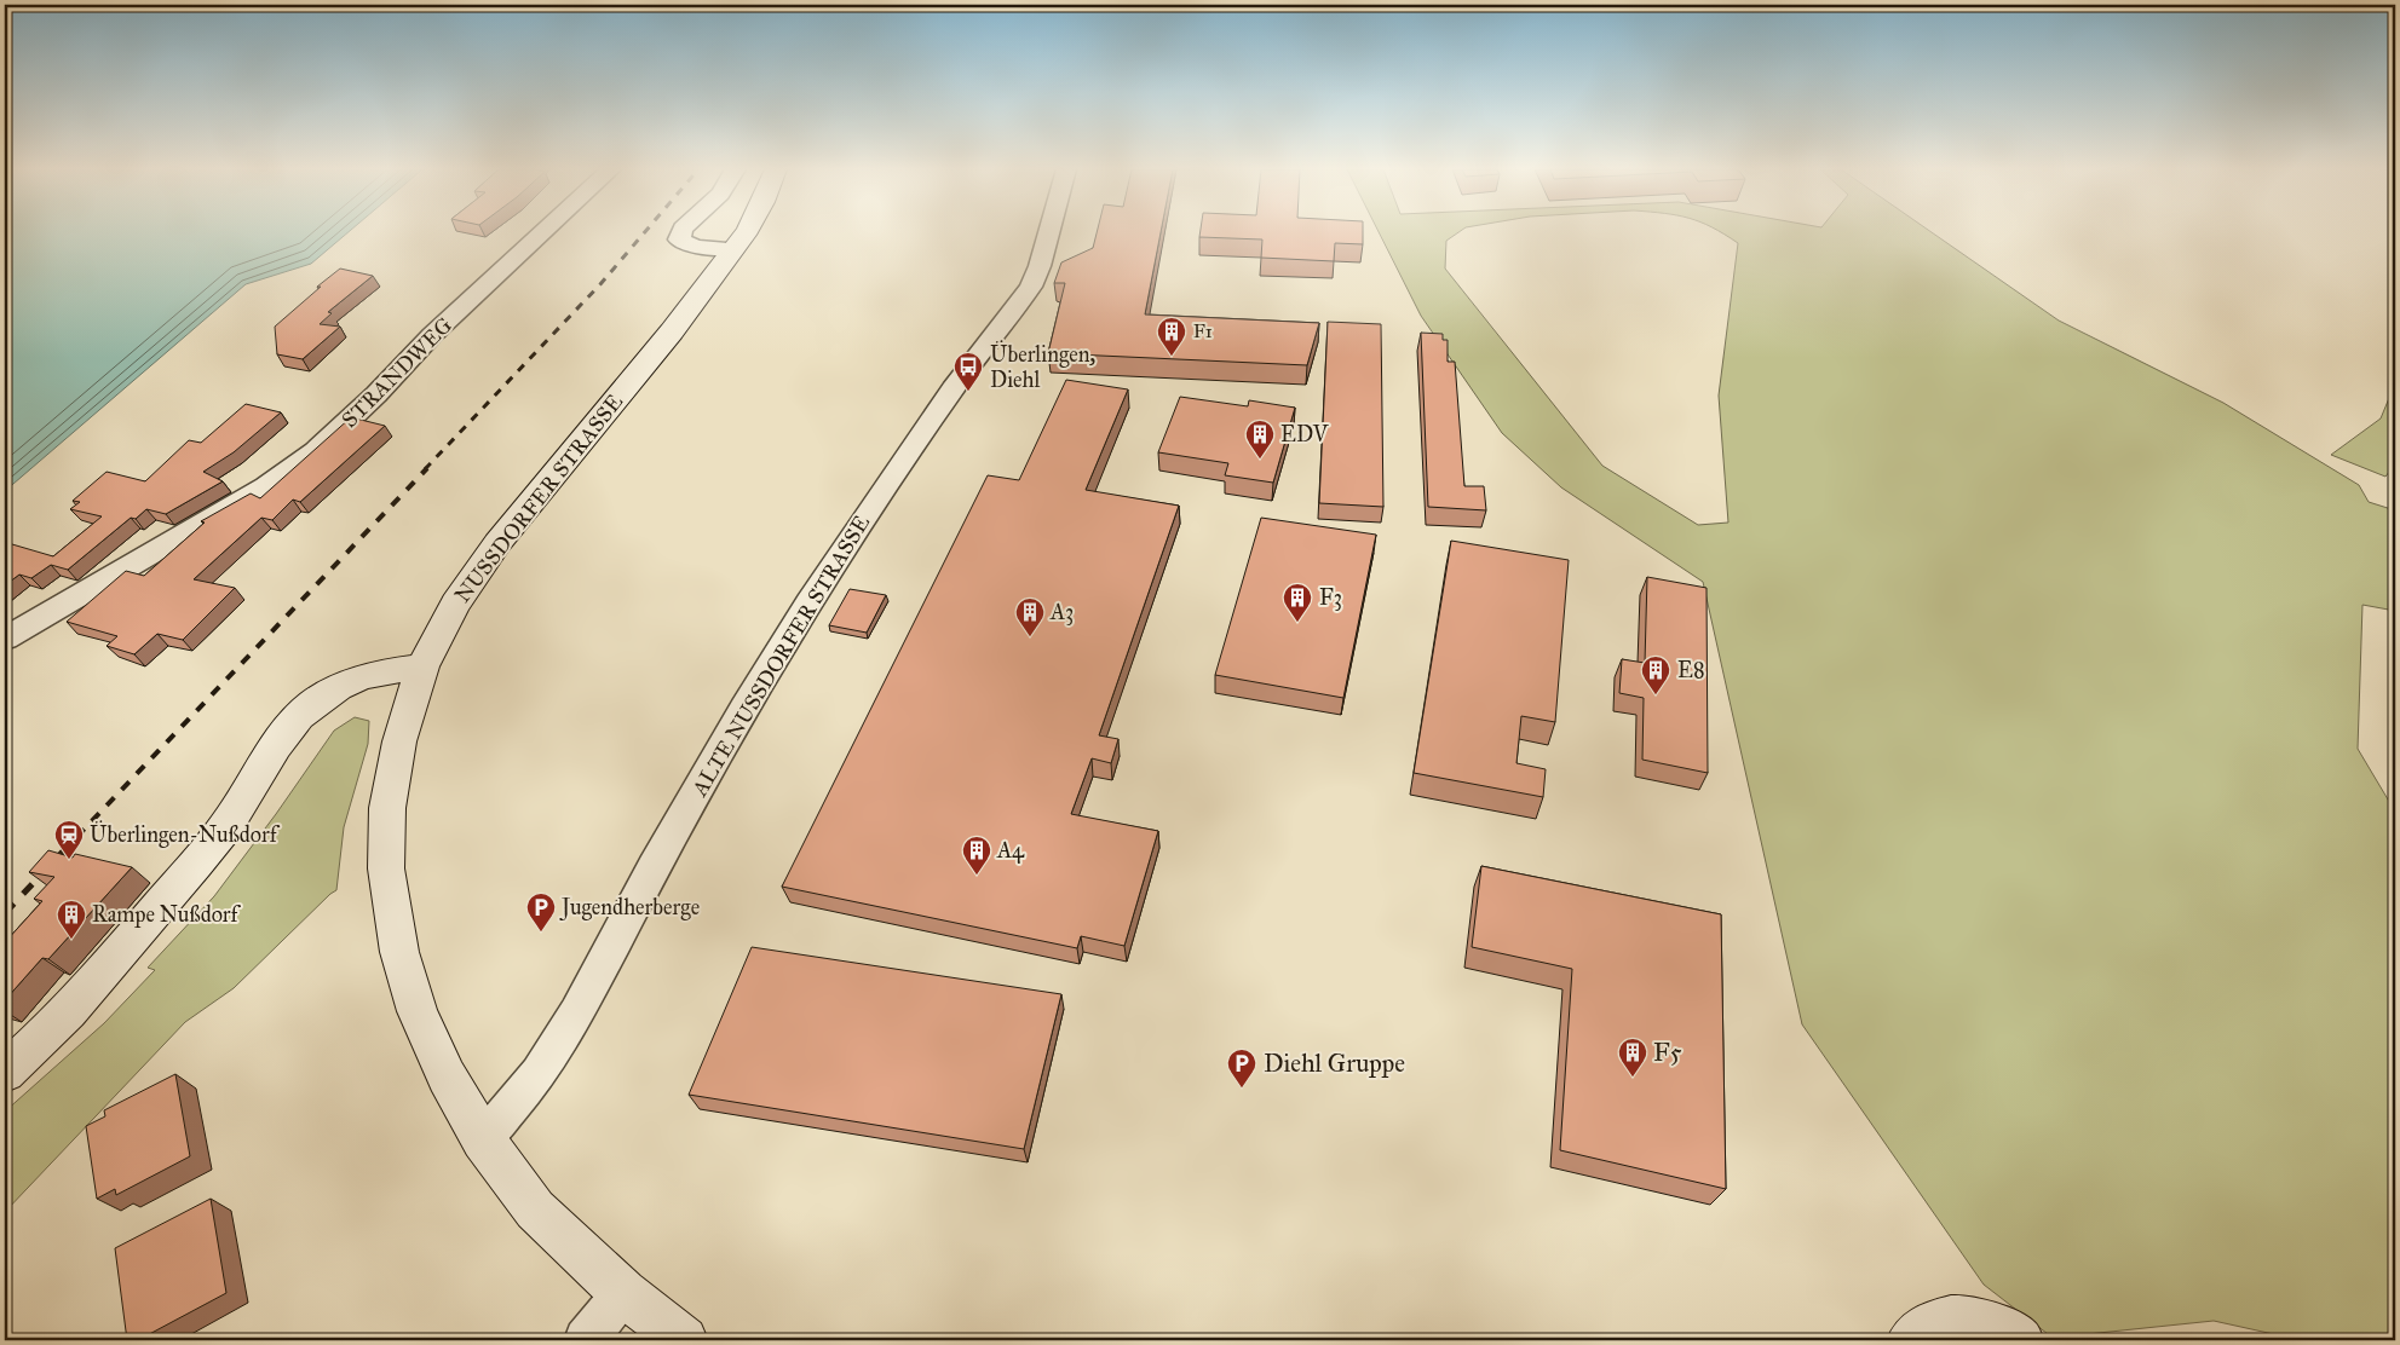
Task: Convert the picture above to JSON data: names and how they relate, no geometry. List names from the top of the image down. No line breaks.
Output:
{"streets":{"street":["STRANDWEG","NUSSDORFER STRASSE","ALTE NUSSDORFER STRASSE"]},"crossings":[["NUSSDORFER STRASSE","ALTE NUSSDORFER STRASSE"]],"places":{"building":["F1","EDV","F3","A3","E8","A4","Rampe Nußdorf","F5"],"bus stop":["Überlingen, Diehl"],"station":["Überlingen-Nußdorf"],"parking":["Jugendherberge","Diehl Gruppe"]}}
